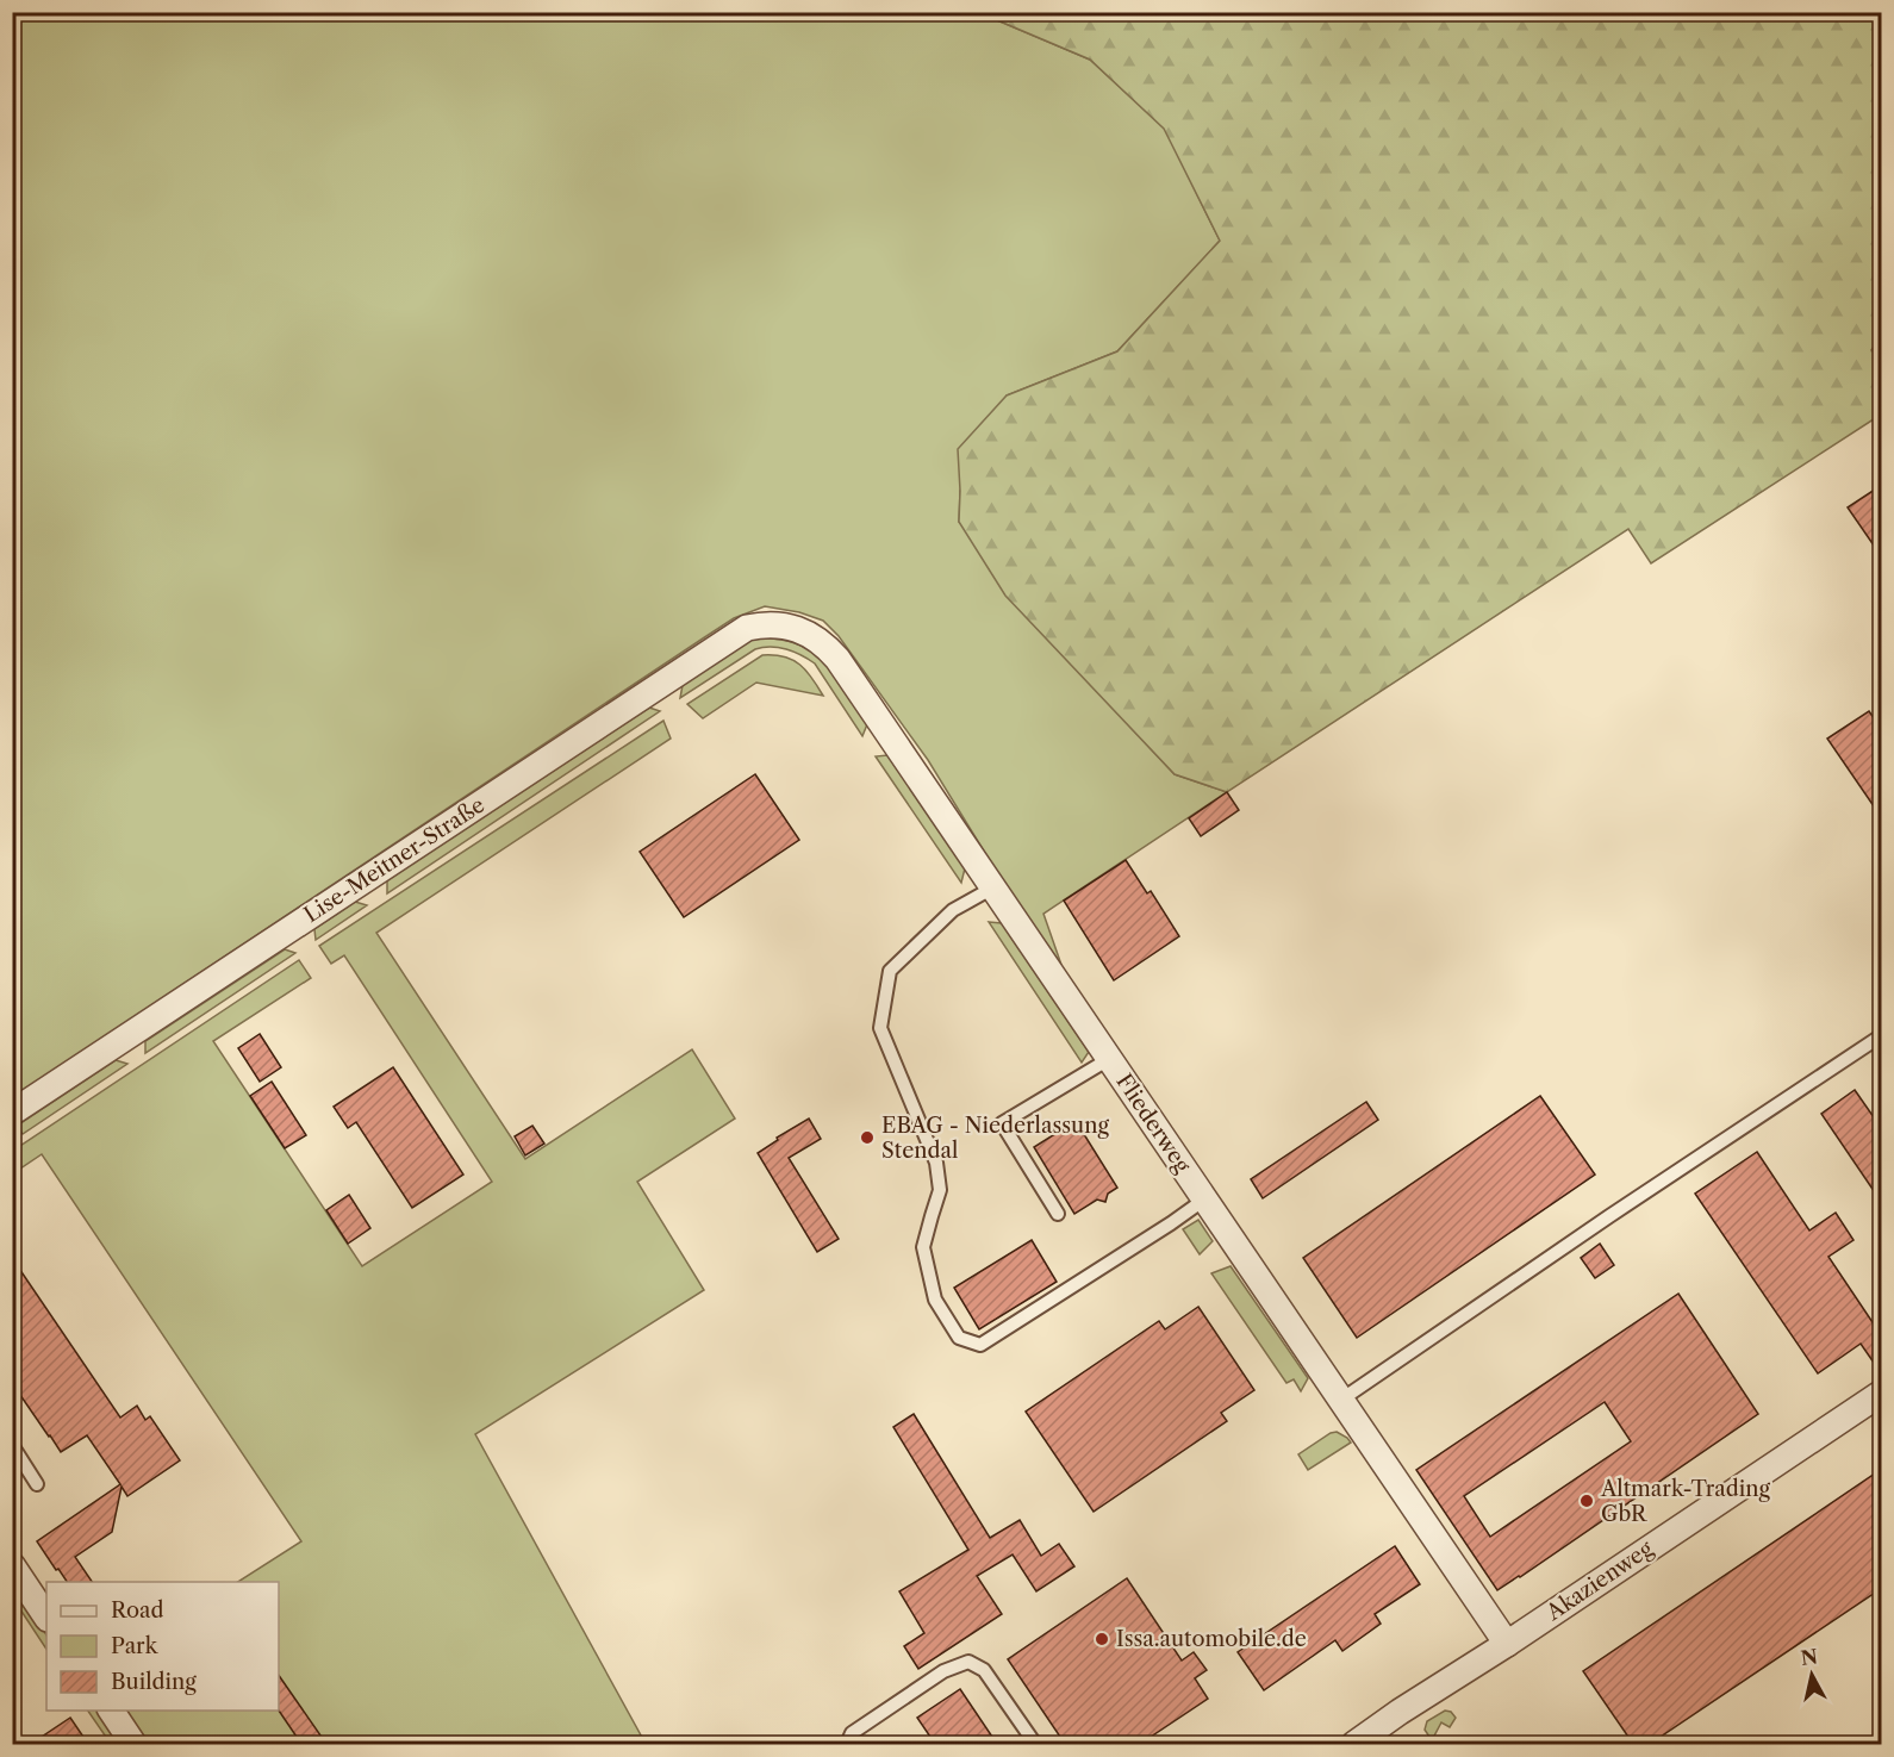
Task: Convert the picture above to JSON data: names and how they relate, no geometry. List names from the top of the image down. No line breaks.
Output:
{"streets":{"street":["Lise-Meitner-Straße","Fliederweg","Akazienweg"]},"crossings":[["Lise-Meitner-Straße","Fliederweg"],["Fliederweg","Akazienweg"]],"places":["EBAG - Niederlassung Stendal","Altmark-Trading GbR","Issa.automobile.de"],"legend":["Road","Park","Building"],"north":"top"}
